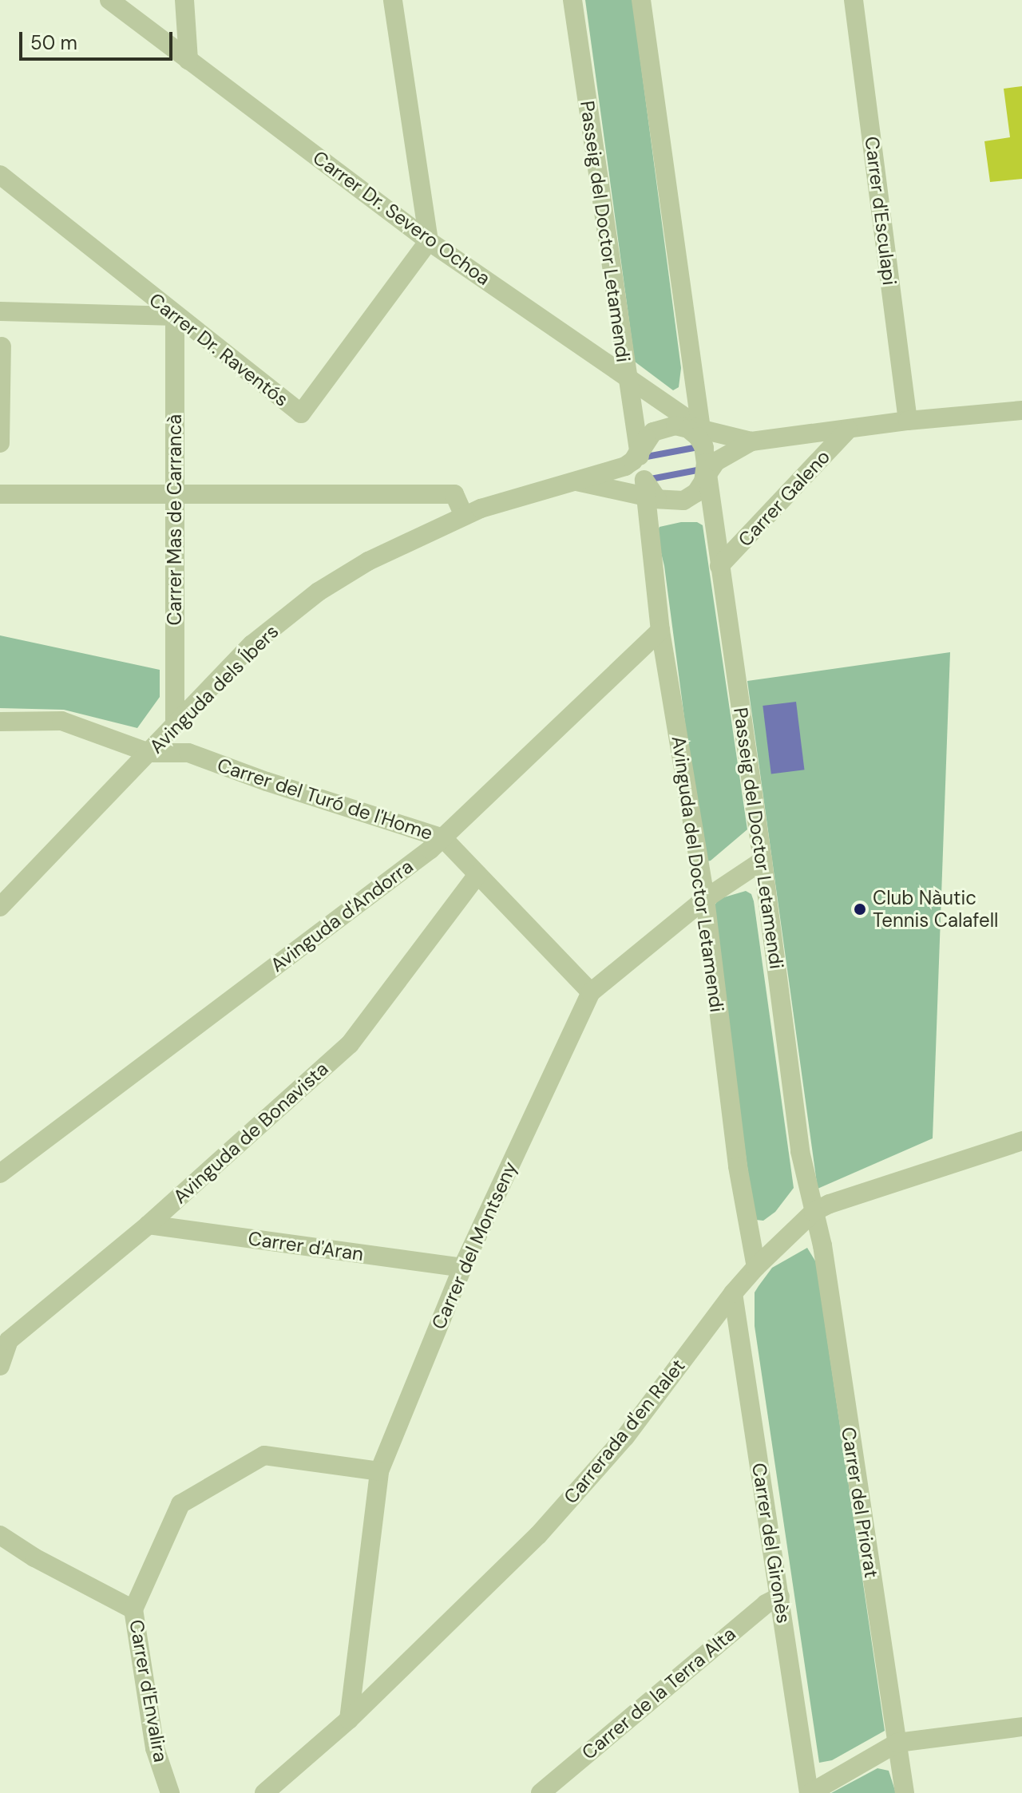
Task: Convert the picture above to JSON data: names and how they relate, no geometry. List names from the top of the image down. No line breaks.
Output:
{"streets":{"street":["Carrer d'Esculapi","Carrer Dr. Severo Ochoa","Passeig del Doctor Letamendi","Carrer Dr. Raventós","Carrer Galeno","Carrer Mas de Carrancà","Avinguda dels Íbers","Carrer del Turó de l'Home","Avinguda del Doctor Letamendi","Avinguda d'Andorra","Avinguda de Bonavista","Carrer del Montseny","Carrer d'Aran","Carrerada d'en Ralet","Carrer del Priorat","Carrer del Gironès","Carrer d'Envalira","Carrer de la Terra Alta"]},"crossings":[["Carrer d'Esculapi","Carrer Galeno"],["Carrer Dr. Severo Ochoa","Passeig del Doctor Letamendi"],["Carrer Dr. Severo Ochoa","Carrer Dr. Raventós"],["Carrer Dr. Severo Ochoa","Carrer Galeno"],["Passeig del Doctor Letamendi","Carrer Galeno"],["Passeig del Doctor Letamendi","Avinguda dels Íbers"],["Passeig del Doctor Letamendi","Avinguda del Doctor Letamendi"],["Passeig del Doctor Letamendi","Carrer del Montseny"],["Passeig del Doctor Letamendi","Carrerada d'en Ralet"],["Passeig del Doctor Letamendi","Carrer del Priorat"],["Carrer Dr. Raventós","Carrer Mas de Carrancà"],["Carrer Galeno","Avinguda dels Íbers"],["Carrer Galeno","Avinguda del Doctor Letamendi"],["Carrer Mas de Carrancà","Avinguda dels Íbers"],["Avinguda dels Íbers","Carrer del Turó de l'Home"],["Avinguda dels Íbers","Avinguda del Doctor Letamendi"],["Carrer del Turó de l'Home","Avinguda d'Andorra"],["Carrer del Turó de l'Home","Avinguda de Bonavista"],["Carrer del Turó de l'Home","Carrer del Montseny"],["Avinguda del Doctor Letamendi","Avinguda d'Andorra"],["Avinguda del Doctor Letamendi","Carrer del Montseny"],["Avinguda del Doctor Letamendi","Carrerada d'en Ralet"],["Avinguda de Bonavista","Carrer d'Aran"],["Carrer del Montseny","Carrer d'Aran"],["Carrer del Montseny","Carrerada d'en Ralet"],["Carrer del Montseny","Carrer d'Envalira"],["Carrerada d'en Ralet","Carrer del Priorat"],["Carrerada d'en Ralet","Carrer del Gironès"],["Carrer del Gironès","Carrer de la Terra Alta"]],"places":["Club Nàutic Tennis Calafell"],"scale_bar":"50 m"}
